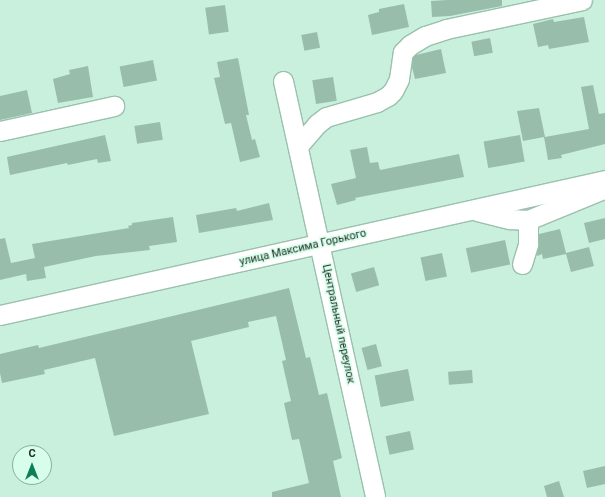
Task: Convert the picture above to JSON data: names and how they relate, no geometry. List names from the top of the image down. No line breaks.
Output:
{"streets":{"street":["улица Максима Горького","Центральный переулок"]},"crossings":[["улица Максима Горького","Центральный переулок"]],"north":"top"}
